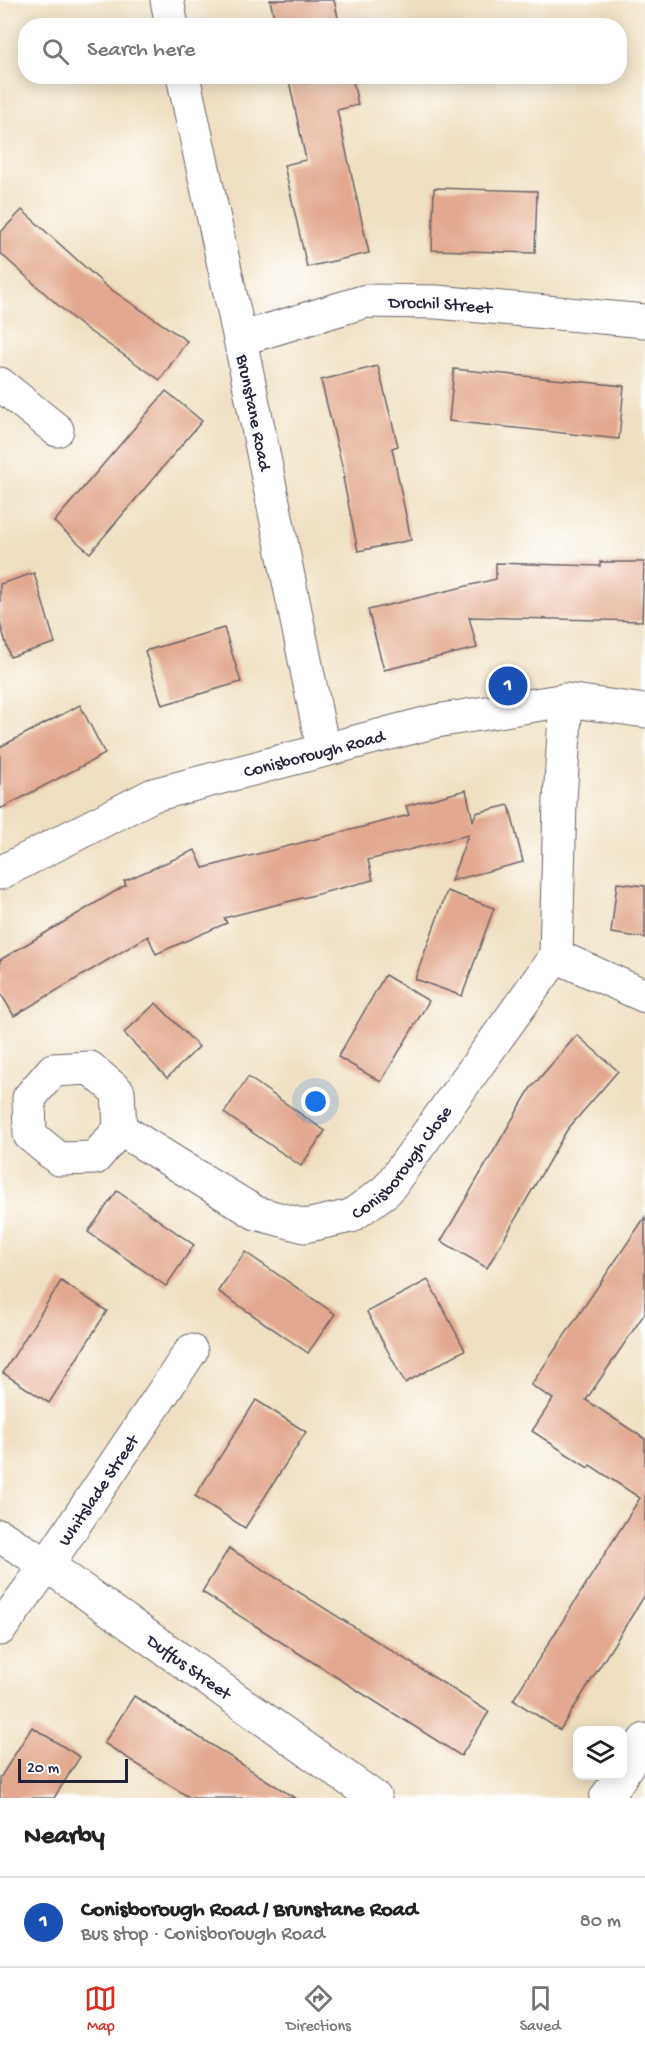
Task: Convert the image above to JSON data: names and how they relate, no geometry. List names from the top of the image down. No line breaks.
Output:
{"streets":{"street":["Drochil Street","Brunstane Road","Conisborough Road","Conisborough Close","Whitslade Street","Duffus Street"]},"crossings":[["Drochil Street","Brunstane Road"],["Brunstane Road","Conisborough Road"],["Whitslade Street","Duffus Street"]],"scale_bar":"20 m","page":{"search":"Search here","pins":"1","scale":"20 m","heading":"Nearby","list":[{"mark":"1","name":"Conisborough Road / Brunstane Road","note":"Bus stop · Conisborough Road","value":"80 m"}],"nav":["Map","Directions","Saved"]}}
